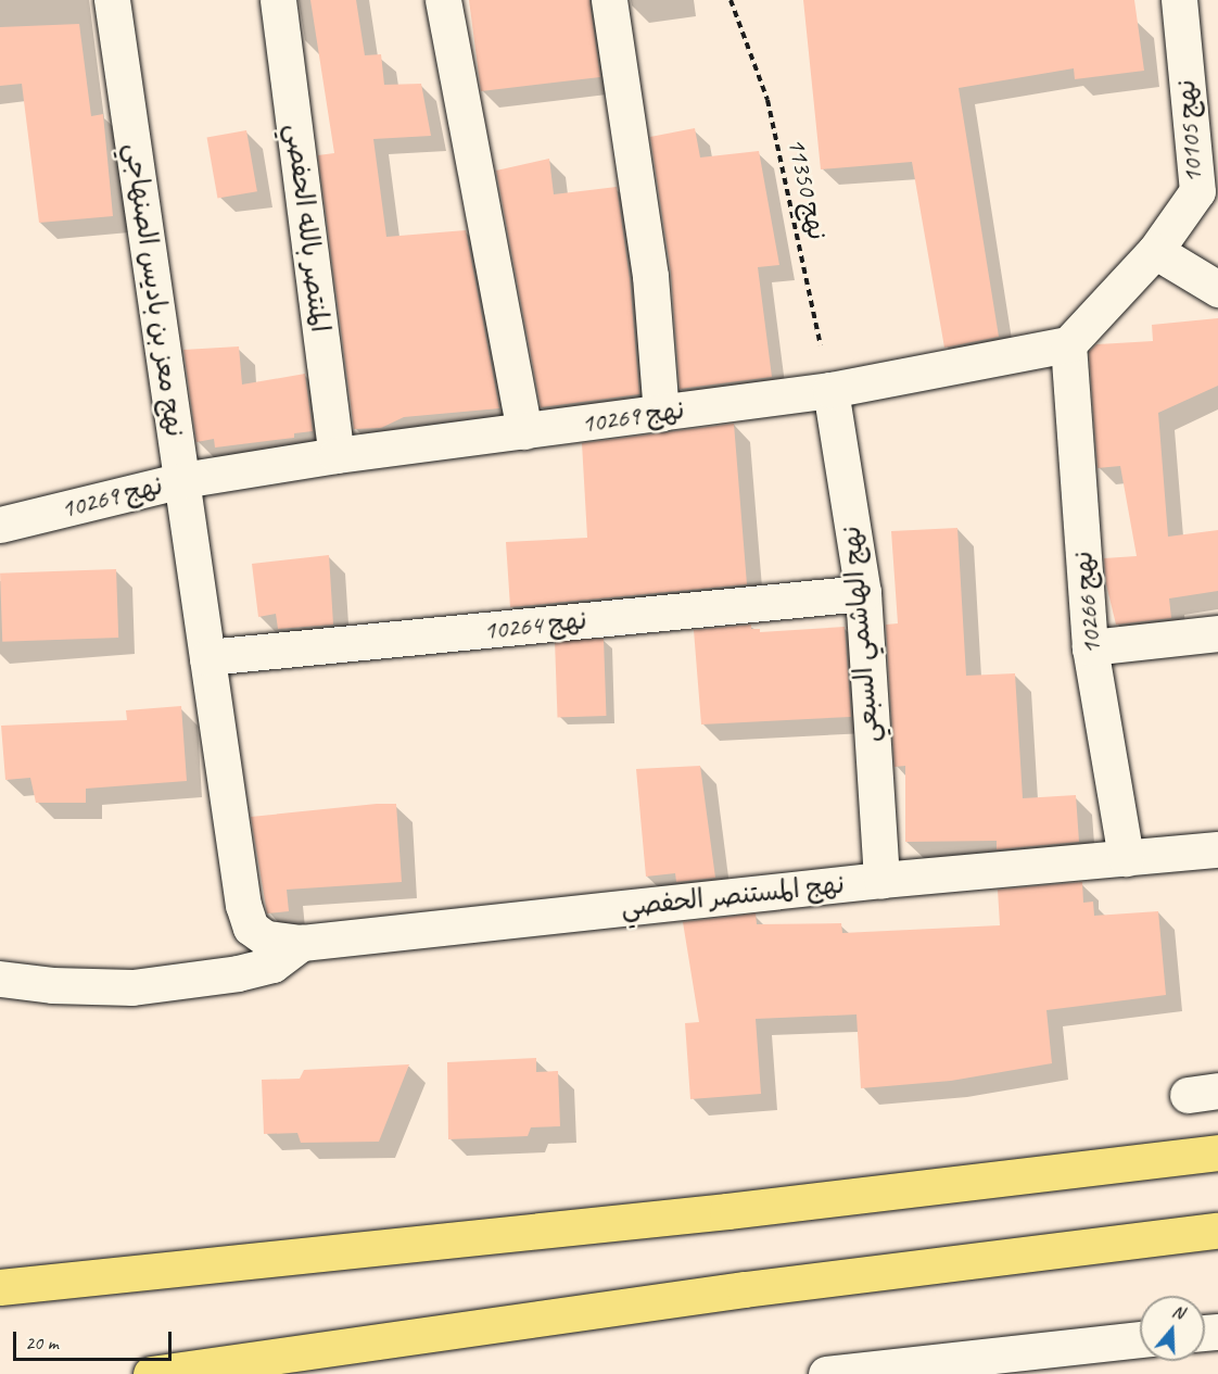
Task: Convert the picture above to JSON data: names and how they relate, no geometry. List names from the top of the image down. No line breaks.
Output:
{"streets":{"street":["نهج 10105","المنتصر بالله الحفصي","نهج معز بن باديس الصنهاجي","نهج 10269","نهج 10266","نهج 10264","نهج الهاشمي السبعي","نهج المستنصر الحفصي"],"path":["نهج 11350"]},"crossings":[["نهج 11350","نهج 10269"],["نهج 11350","نهج الهاشمي السبعي"],["المنتصر بالله الحفصي","نهج 10269"],["نهج معز بن باديس الصنهاجي","نهج 10269"],["نهج معز بن باديس الصنهاجي","نهج 10264"],["نهج معز بن باديس الصنهاجي","نهج المستنصر الحفصي"],["نهج 10269","نهج 10266"],["نهج 10269","نهج الهاشمي السبعي"],["نهج 10266","نهج المستنصر الحفصي"],["نهج 10264","نهج الهاشمي السبعي"],["نهج الهاشمي السبعي","نهج المستنصر الحفصي"]],"scale_bar":"20 m","north":"top"}
